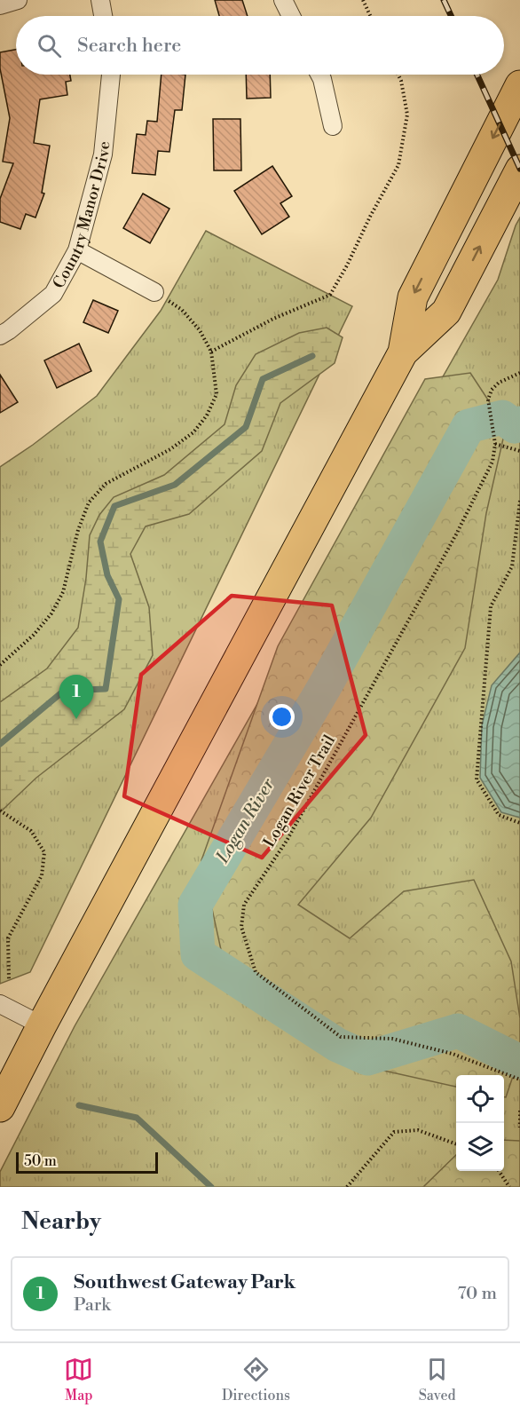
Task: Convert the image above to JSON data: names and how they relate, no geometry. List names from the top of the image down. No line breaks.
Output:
{"streets":{"street":["Country Manor Drive"],"path":["Logan River Trail"]},"water":["Logan River"],"scale_bar":"50 m","page":{"search":"Search here","pins":"1","scale":"50 m","heading":"Nearby","list":[{"mark":"1","name":"Southwest Gateway Park","note":"Park","value":"70 m"}],"nav":["Map","Directions","Saved"]}}
